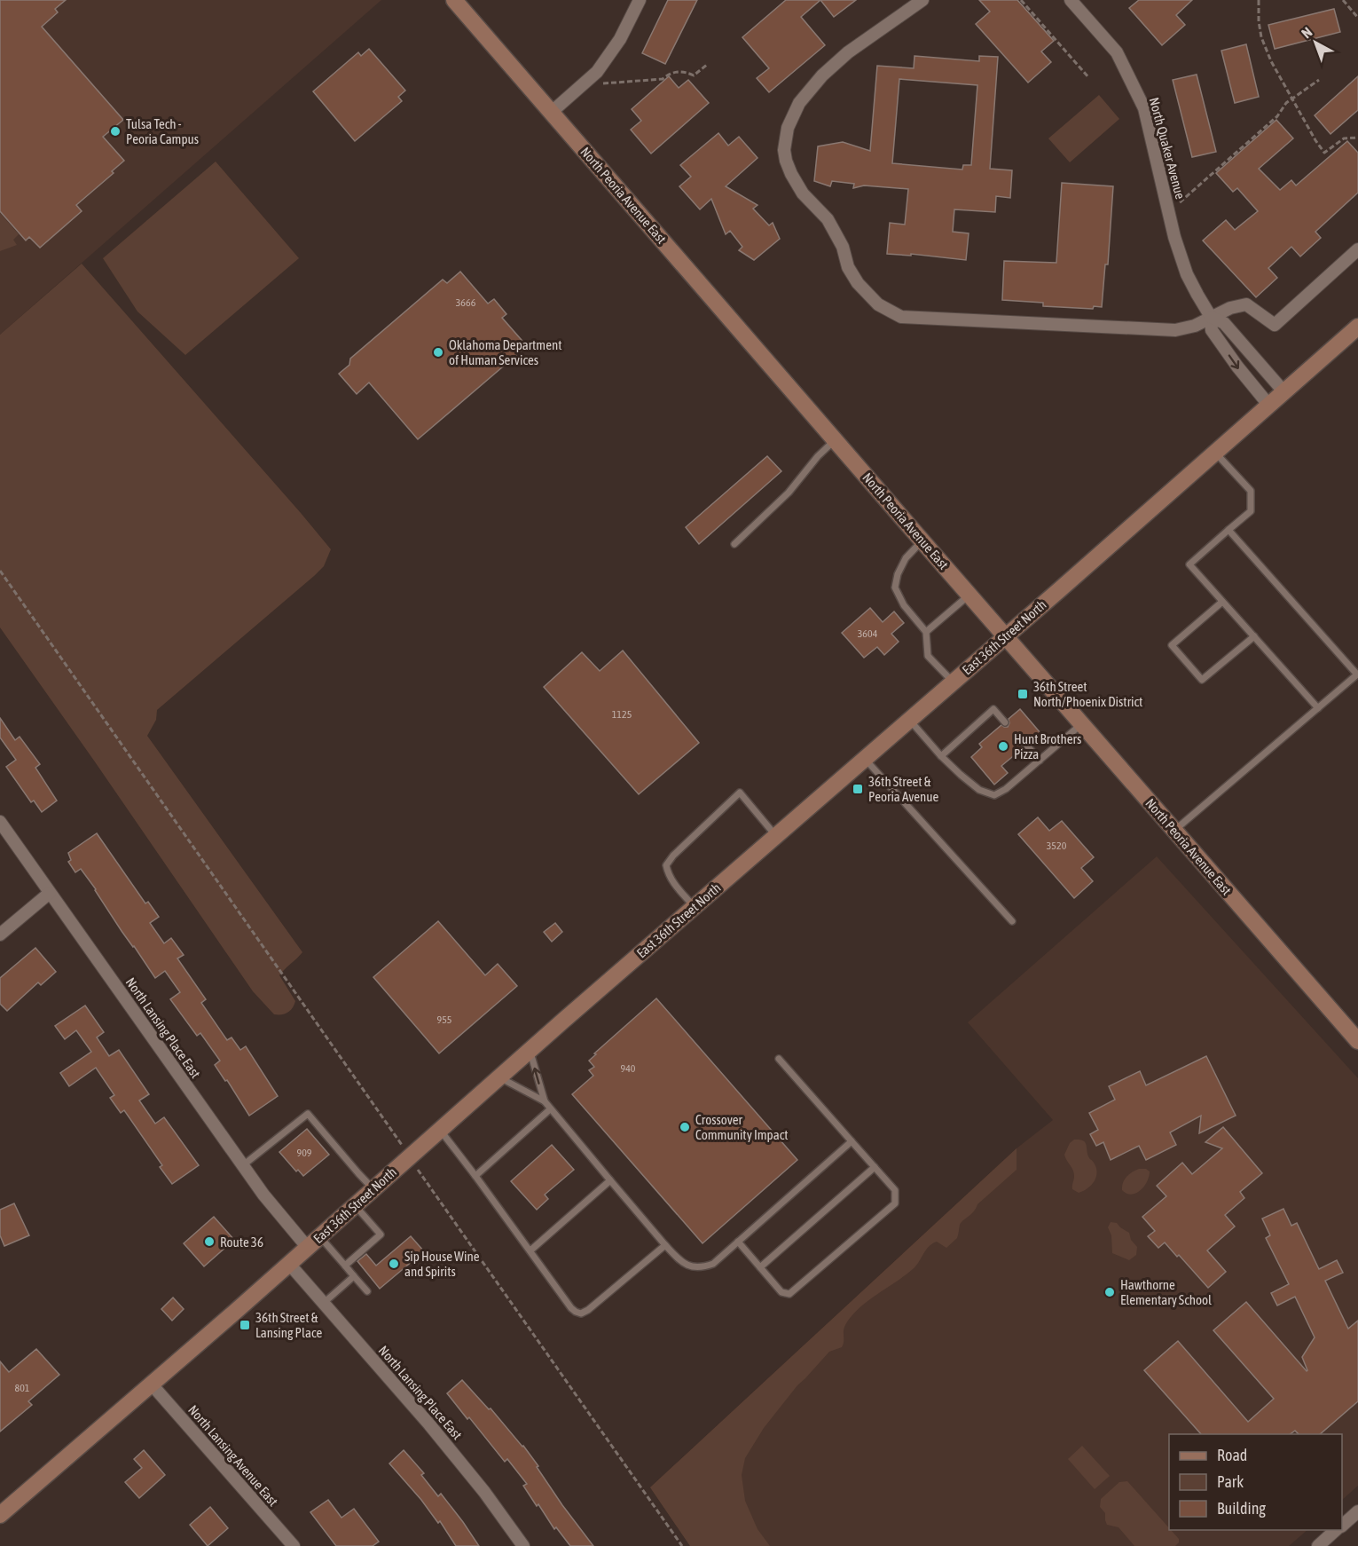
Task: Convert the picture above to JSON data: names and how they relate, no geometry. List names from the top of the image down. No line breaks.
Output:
{"streets":{"main road":["North Peoria Avenue East","East 36th Street North"],"street":["North Quaker Avenue","North Lansing Place East","North Lansing Avenue East"]},"crossings":[["North Quaker Avenue","East 36th Street North"],["North Peoria Avenue East","East 36th Street North"],["East 36th Street North","North Lansing Place East"],["East 36th Street North","North Lansing Avenue East"]],"places":{"other":["Tulsa Tech - Peoria Campus","Oklahoma Department of Human Services","Hunt Brothers Pizza","Crossover Community Impact","Route 36","Sip House Wine and Spirits","Hawthorne Elementary School"],"transit":["36th Street North/Phoenix District","36th Street & Peoria Avenue","36th Street & Lansing Place"]},"house_numbers":["3666","3604","1125","3520","955","940","909","801"],"legend":["Road","Park","Building"],"north":"top left"}
